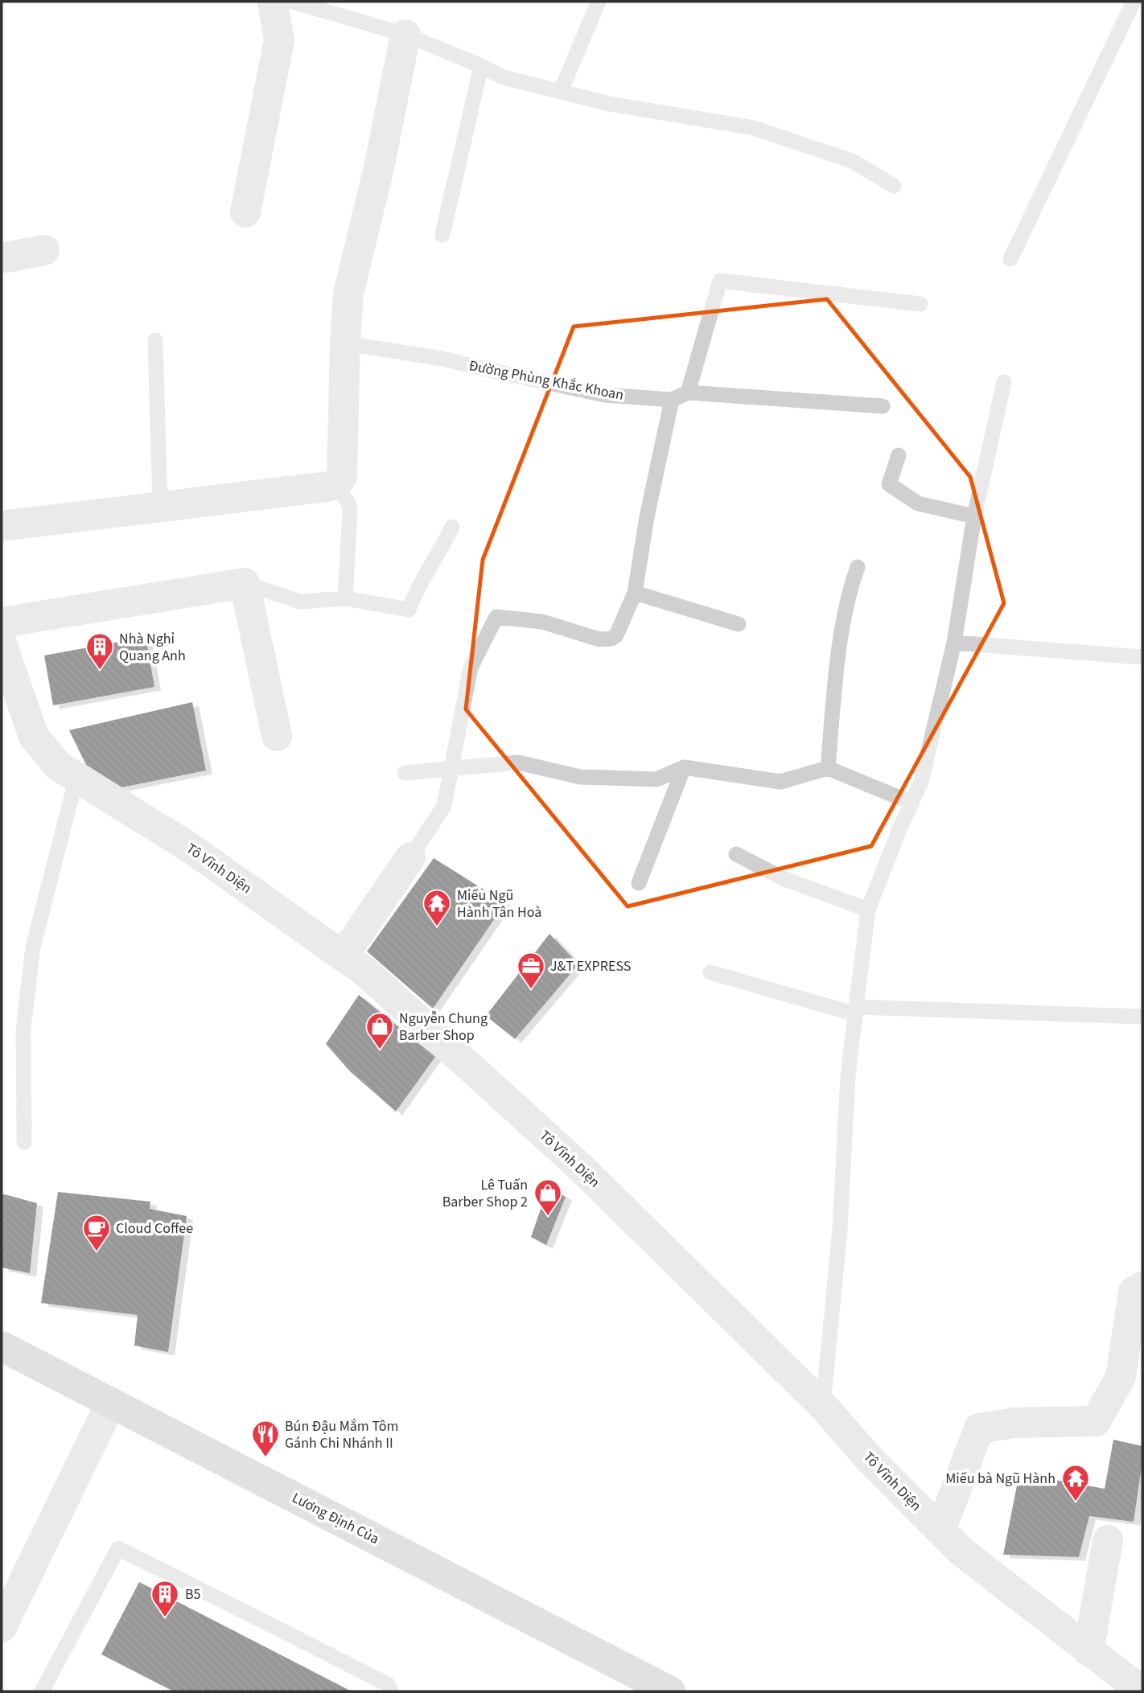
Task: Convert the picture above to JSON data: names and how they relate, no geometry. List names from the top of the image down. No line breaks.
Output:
{"streets":{"street":["Tô Vĩnh Diện","Lương Định Của"],"lane":["Đường Phùng Khắc Khoan"]},"places":{"building":["Nhà Nghỉ Quang Anh","B5"],"temple":["Miếu Ngũ Hành Tân Hoà","Miếu bà Ngũ Hành"],"office":["J&T EXPRESS"],"shop":["Nguyễn Chung Barber Shop","Lê Tuấn Barber Shop 2"],"cafe":["Cloud Coffee"],"restaurant":["Bún Đậu Mắm Tôm Gánh Chi Nhánh II"]}}
